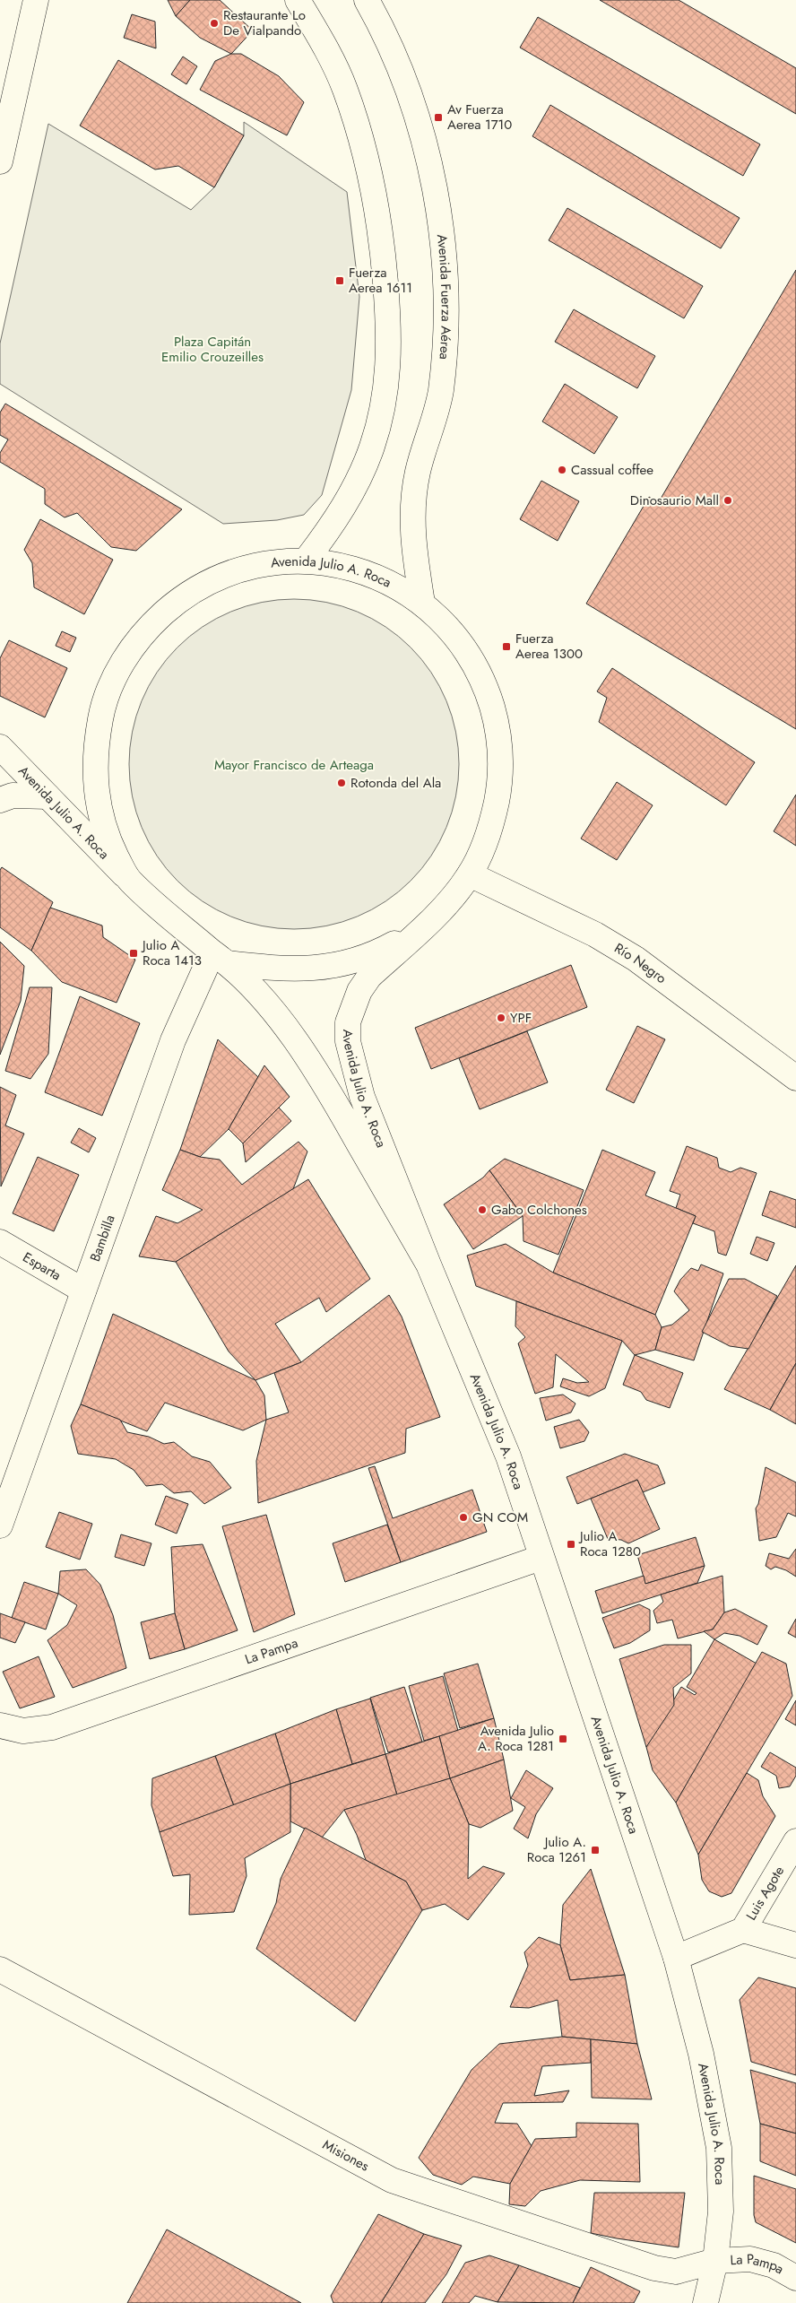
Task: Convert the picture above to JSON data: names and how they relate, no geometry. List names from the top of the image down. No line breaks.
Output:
{"streets":{"main road":["Avenida Fuerza Aérea","Avenida Julio A. Roca","Río Negro","Bambilla","Esparta","La Pampa","Luis Agote","Misiones"]},"crossings":[["Avenida Fuerza Aérea","Avenida Julio A. Roca"],["Avenida Julio A. Roca","Río Negro"],["Avenida Julio A. Roca","Bambilla"],["Avenida Julio A. Roca","La Pampa"],["Avenida Julio A. Roca","Luis Agote"],["Avenida Julio A. Roca","Misiones"],["Bambilla","Esparta"],["La Pampa","Misiones"]],"parks":["Plaza Capitán Emilio Crouzeilles","Mayor Francisco de Arteaga"],"places":{"other":["Restaurante Lo De Vialpando","Cassual coffee","Dinosaurio Mall","Rotonda del Ala","YPF","Gabo Colchones","GN COM"],"transit":["Av Fuerza Aerea 1710","Fuerza Aerea 1611","Fuerza Aerea 1300","Julio A Roca 1413","Julio A Roca 1280","Avenida Julio A. Roca 1281","Julio A. Roca 1261"]}}
